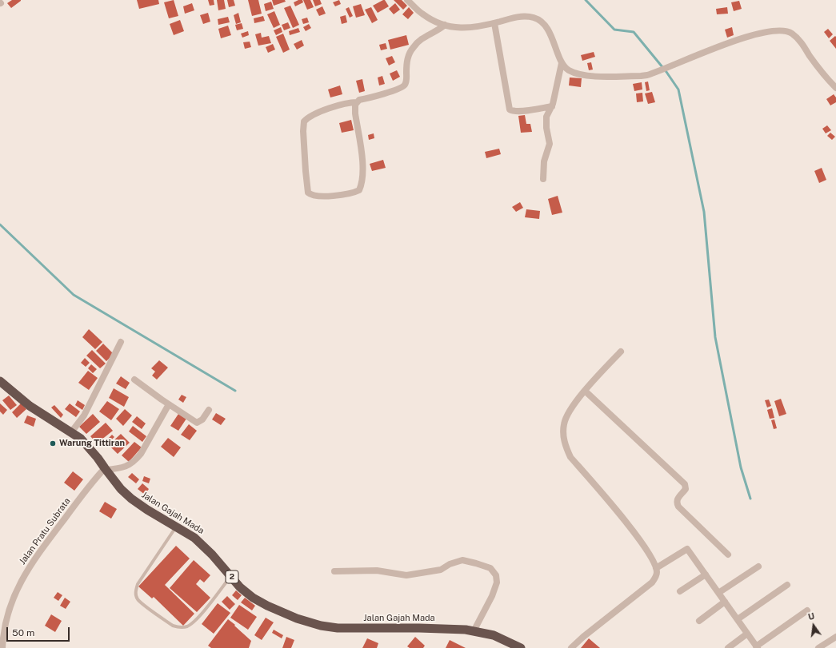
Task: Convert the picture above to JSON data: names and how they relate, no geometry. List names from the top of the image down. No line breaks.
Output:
{"streets":{"highway":["Jalan Gajah Mada","2"],"street":["Jalan Pratu Subrata"]},"crossings":[["Jalan Gajah Mada","Jalan Pratu Subrata"]],"places":["Warung Tittiran"],"scale_bar":"50 m","north":"top"}
